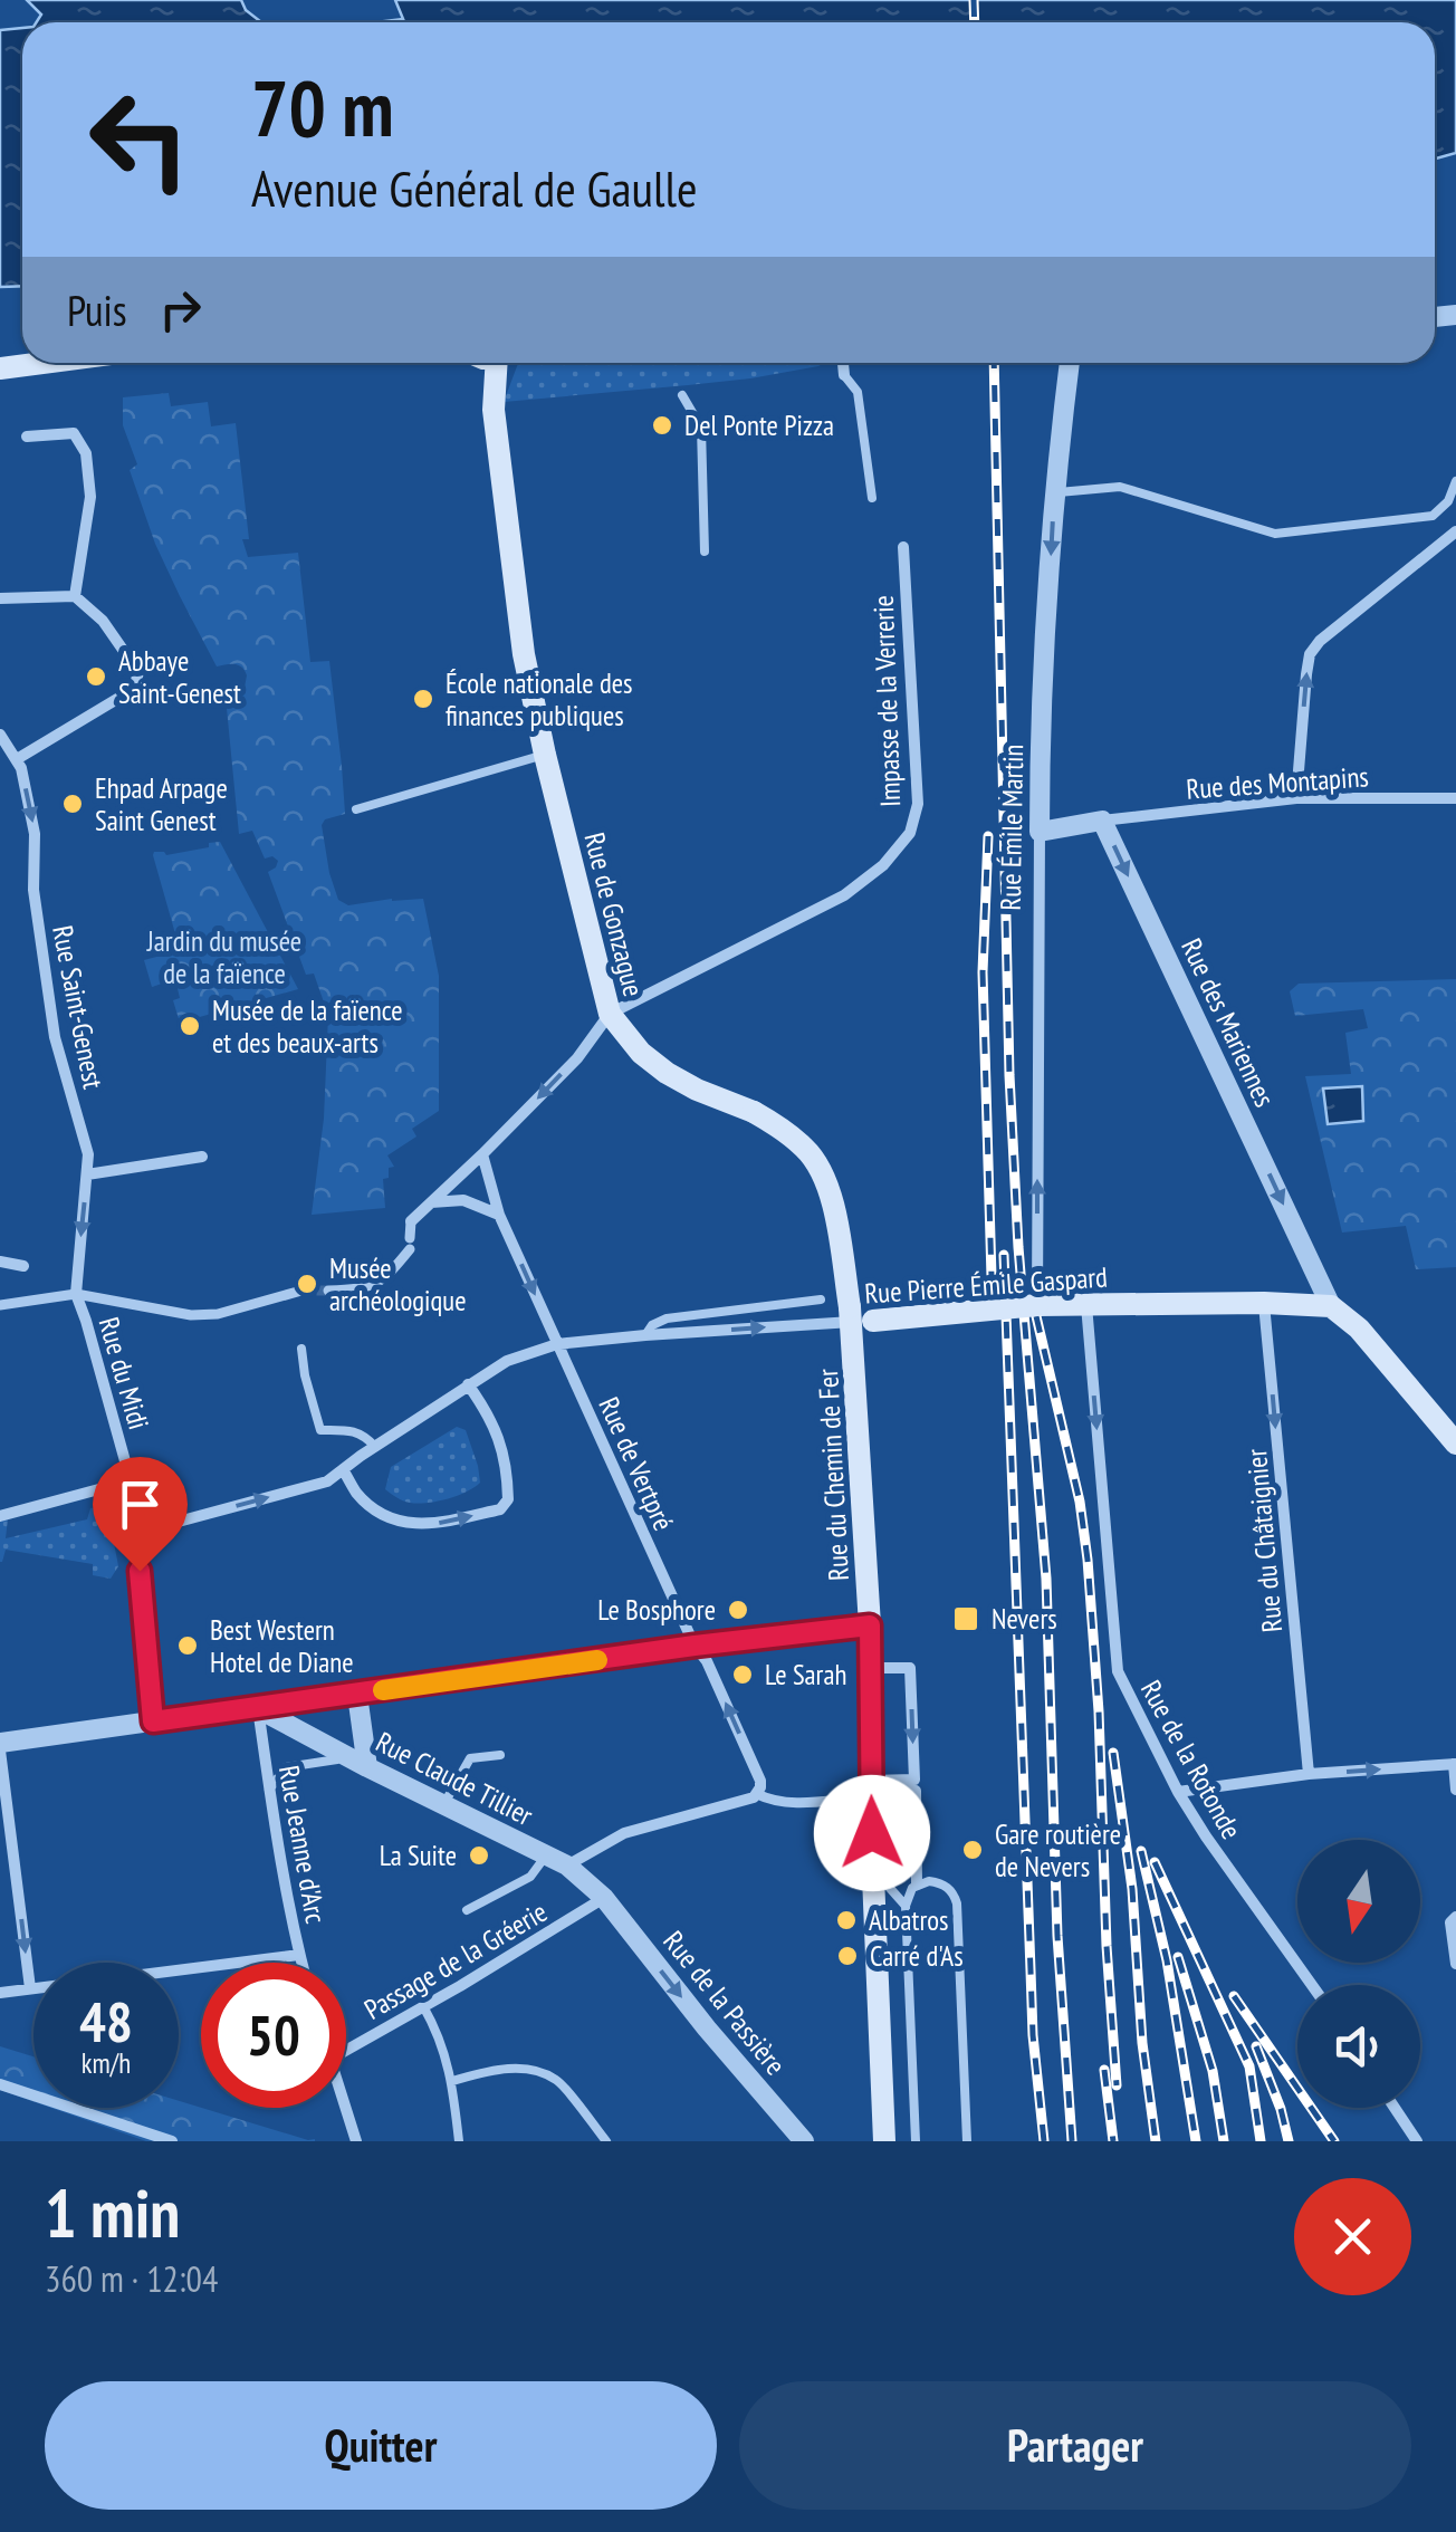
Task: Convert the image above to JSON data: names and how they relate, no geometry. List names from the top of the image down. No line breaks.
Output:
{"streets":{"main road":["Rue de Gonzague","Rue Pierre Émile Gaspard","Rue du Chemin de Fer"],"street":["Impasse de la Verrerie","Rue des Montapins","Rue Émile Martin","Rue Saint-Genest","Rue des Mariennes","Rue du Midi","Rue de Vertpré","Rue du Châtaignier","Rue de la Rotonde","Rue Claude Tillier","Rue Jeanne d'Arc","Passage de la Gréerie","Rue de la Passière"]},"crossings":[["Impasse de la Verrerie","Rue de Gonzague"],["Rue des Montapins","Rue des Mariennes"],["Rue Émile Martin","Rue Pierre Émile Gaspard"],["Rue de Gonzague","Rue Pierre Émile Gaspard"],["Rue de Gonzague","Rue du Chemin de Fer"],["Rue Saint-Genest","Rue du Midi"],["Rue des Mariennes","Rue Pierre Émile Gaspard"],["Rue Pierre Émile Gaspard","Rue du Midi"],["Rue Pierre Émile Gaspard","Rue de Vertpré"],["Rue Pierre Émile Gaspard","Rue du Chemin de Fer"],["Rue Pierre Émile Gaspard","Rue du Châtaignier"],["Rue Pierre Émile Gaspard","Rue de la Rotonde"],["Rue Claude Tillier","Rue Jeanne d'Arc"],["Rue Claude Tillier","Passage de la Gréerie"],["Rue Claude Tillier","Rue de la Passière"],["Passage de la Gréerie","Rue de la Passière"]],"one_way":["Rue Saint-Genest","Rue des Mariennes","Rue du Châtaignier","Rue de la Rotonde","Rue de la Passière"],"parks":["Jardin du musée de la faïence"],"places":{"other":["Del Ponte Pizza","Abbaye Saint-Genest","École nationale des finances publiques","Ehpad Arpage Saint Genest","Musée de la faïence et des beaux-arts","Musée archéologique","Le Bosphore","Best Western Hotel de Diane","Le Sarah","Gare routière de Nevers","La Suite","Albatros","Carré d'As"],"transit":["Nevers"]},"north":"bottom","page":{"turn":["70 m","Avenue Général de Gaulle"],"then":"Puis","speed":"48 km/h","limit":"50","heading":["1 min","360 m · 12:04"],"buttons":["Quitter","Partager"]}}
